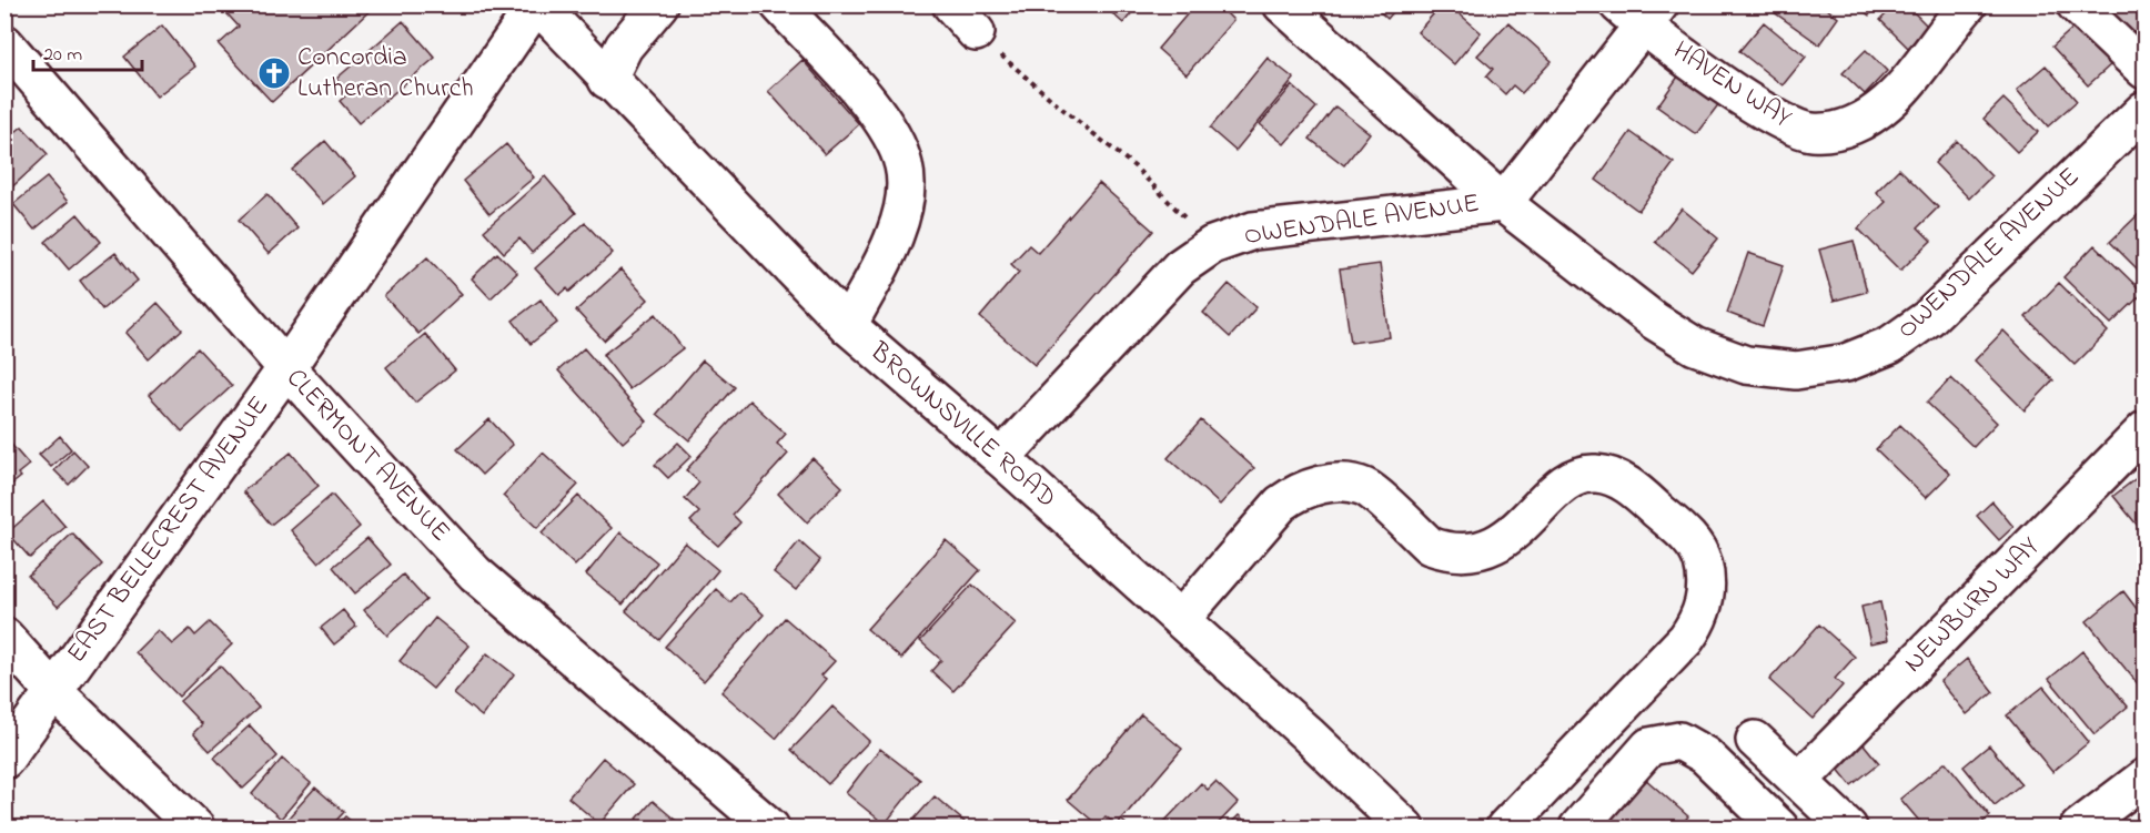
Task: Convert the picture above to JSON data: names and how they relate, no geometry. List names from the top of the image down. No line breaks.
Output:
{"streets":{"street":["HAVEN WAY","OWENDALE AVENUE","BROWNSVILLE ROAD","CLERMONT AVENUE","EAST BELLECREST AVENUE","NEWBURN WAY"]},"crossings":[["OWENDALE AVENUE","BROWNSVILLE ROAD"],["BROWNSVILLE ROAD","EAST BELLECREST AVENUE"],["CLERMONT AVENUE","EAST BELLECREST AVENUE"]],"places":{"church":["Concordia Lutheran Church"]},"scale_bar":"20 m"}
